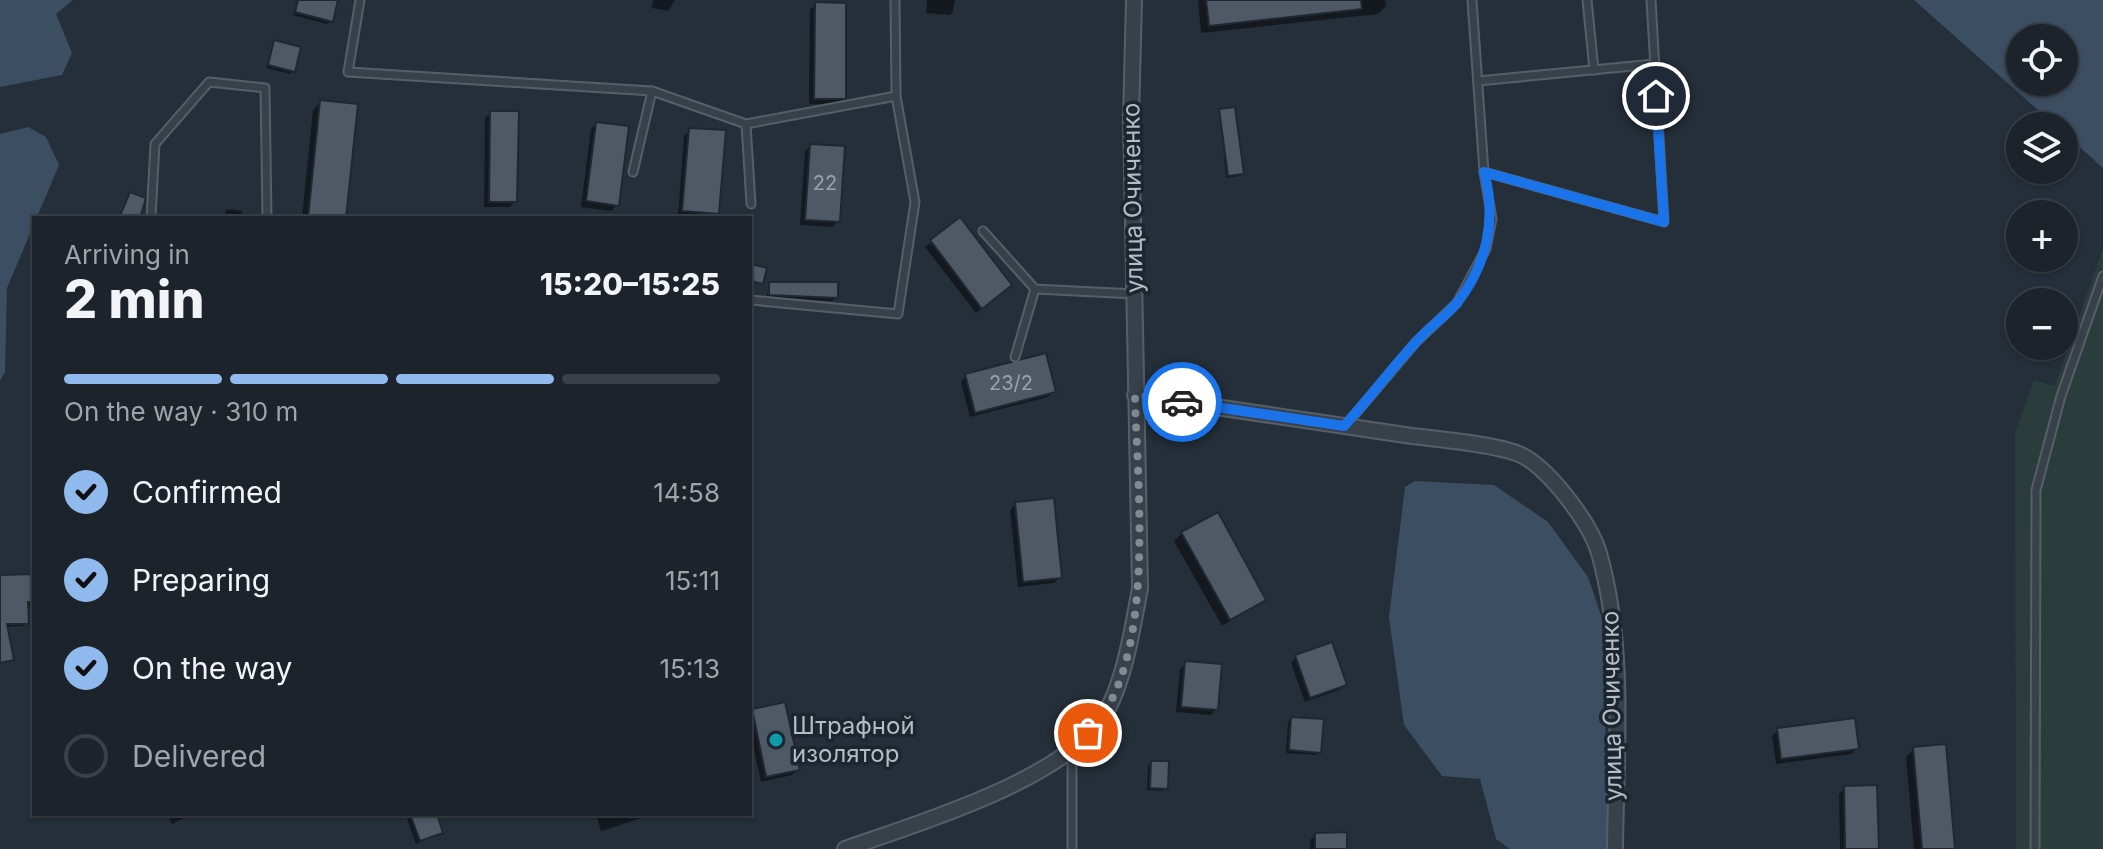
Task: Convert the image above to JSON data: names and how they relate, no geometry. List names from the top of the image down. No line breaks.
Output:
{"streets":{"street":["улица Очиченко"]},"places":["Штрафной изолятор"],"house_numbers":["22","23/2"],"page":{"map_buttons":["+","−"],"heading":["2 min","Arriving in","15:20–15:25"],"bar":"On the way · 310 m","list":[["Confirmed","14:58"],["Preparing","15:11"],["On the way","15:13"],"Delivered"]}}
